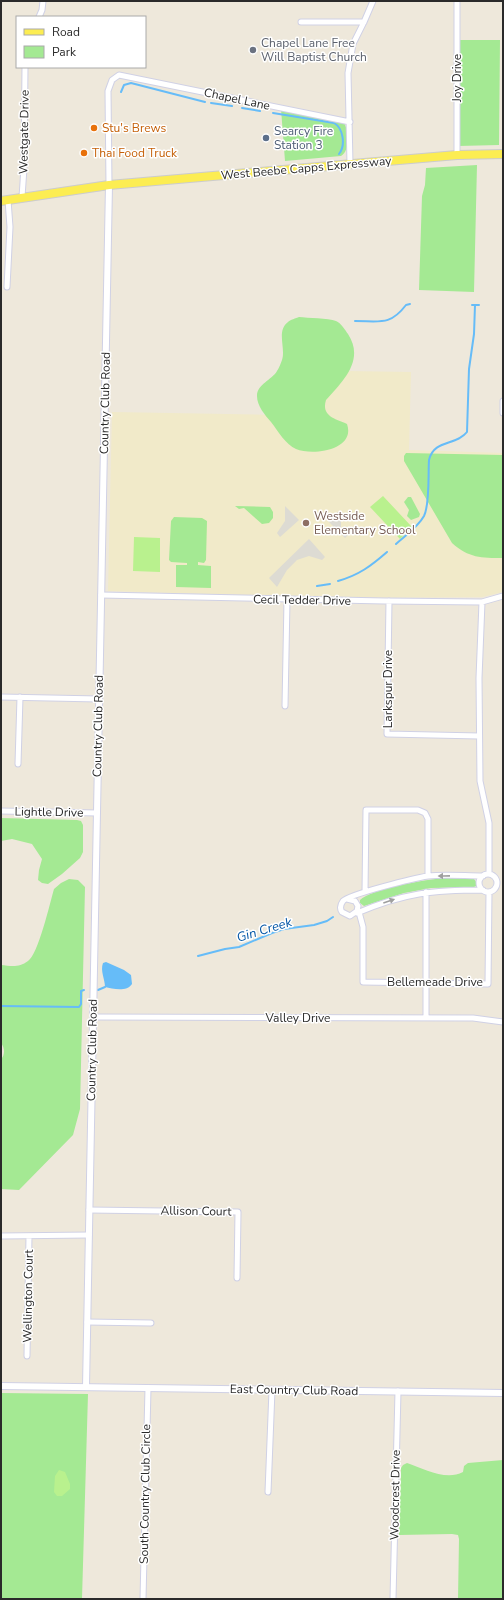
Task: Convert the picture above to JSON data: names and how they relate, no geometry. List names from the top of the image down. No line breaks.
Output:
{"streets":{"main road":["West Beebe Capps Expressway"],"street":["Joy Drive","Chapel Lane","Westgate Drive","Country Club Road","Cecil Tedder Drive","Larkspur Drive","Lightle Drive","Bellemeade Drive","Valley Drive","Allison Court","Wellington Court","East Country Club Road","South Country Club Circle","Woodcrest Drive"]},"crossings":[["Joy Drive","West Beebe Capps Expressway"],["Chapel Lane","Country Club Road"],["Westgate Drive","West Beebe Capps Expressway"],["West Beebe Capps Expressway","Country Club Road"],["Country Club Road","Cecil Tedder Drive"],["Country Club Road","Lightle Drive"],["Country Club Road","Valley Drive"],["Country Club Road","Allison Court"],["Country Club Road","East Country Club Road"],["Cecil Tedder Drive","Larkspur Drive"],["East Country Club Road","South Country Club Circle"],["East Country Club Road","Woodcrest Drive"]],"water":["Gin Creek"],"places":["Chapel Lane Free Will Baptist Church","Stu's Brews","Searcy Fire Station 3","Thai Food Truck","Westside Elementary School"],"legend":["Road","Park"]}
